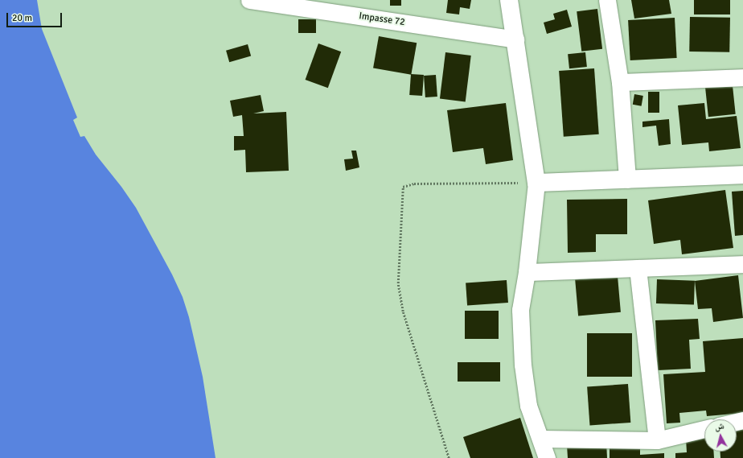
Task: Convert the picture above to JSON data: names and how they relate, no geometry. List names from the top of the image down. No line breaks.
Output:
{"streets":{"street":["Impasse 72"]},"scale_bar":"20 m","north":"top"}
